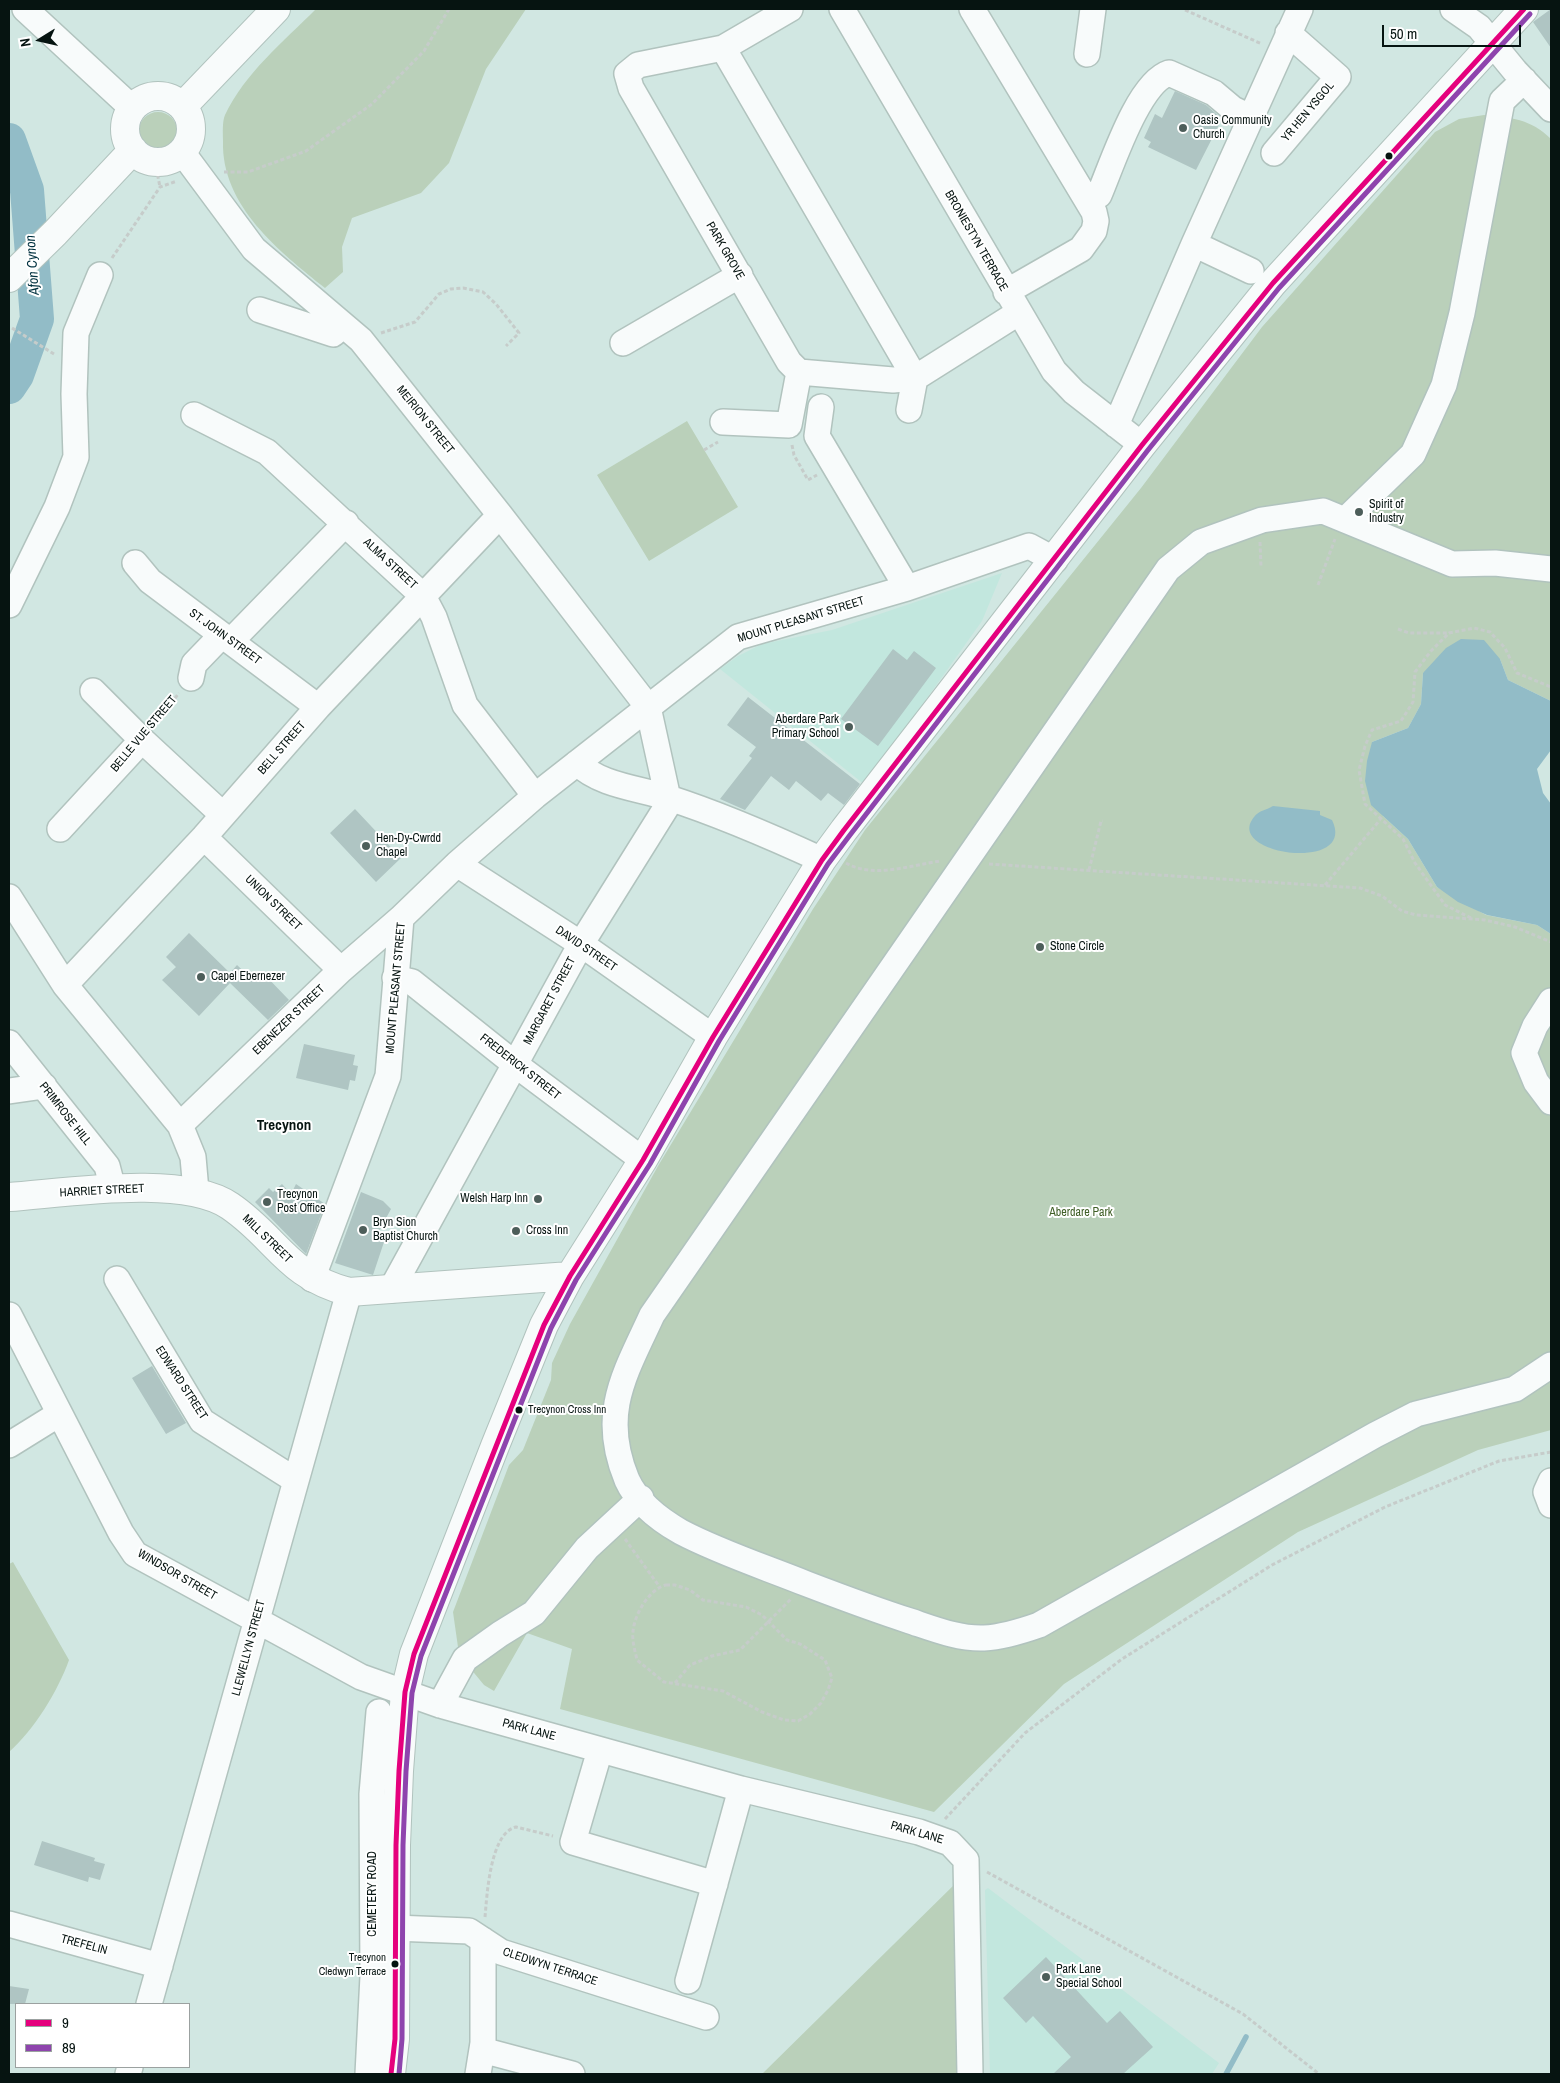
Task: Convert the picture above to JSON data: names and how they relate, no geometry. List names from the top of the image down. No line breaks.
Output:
{"streets":{"main road":["HARRIET STREET","MILL STREET","CEMETERY ROAD"],"street":["YR HEN YSGOL","BRONIESTYN TERRACE","PARK GROVE","MEIRION STREET","ALMA STREET","MOUNT PLEASANT STREET","ST. JOHN STREET","BELLE VUE STREET","BELL STREET","UNION STREET","DAVID STREET","MARGARET STREET","EBENEZER STREET","FREDERICK STREET","PRIMROSE HILL","EDWARD STREET","WINDSOR STREET","LLEWELLYN STREET","PARK LANE","TREFELIN","CLEDWYN TERRACE"]},"crossings":[["BRONIESTYN TERRACE","CEMETERY ROAD"],["MEIRION STREET","MOUNT PLEASANT STREET"],["MEIRION STREET","BELL STREET"],["ALMA STREET","MOUNT PLEASANT STREET"],["ALMA STREET","BELL STREET"],["MOUNT PLEASANT STREET","DAVID STREET"],["MOUNT PLEASANT STREET","EBENEZER STREET"],["MOUNT PLEASANT STREET","FREDERICK STREET"],["MOUNT PLEASANT STREET","MILL STREET"],["MOUNT PLEASANT STREET","CEMETERY ROAD"],["ST. JOHN STREET","BELL STREET"],["BELL STREET","UNION STREET"],["UNION STREET","EBENEZER STREET"],["DAVID STREET","MARGARET STREET"],["DAVID STREET","CEMETERY ROAD"],["MARGARET STREET","FREDERICK STREET"],["MARGARET STREET","MILL STREET"],["FREDERICK STREET","CEMETERY ROAD"],["PRIMROSE HILL","HARRIET STREET"],["HARRIET STREET","MILL STREET"],["MILL STREET","LLEWELLYN STREET"],["MILL STREET","CEMETERY ROAD"],["EDWARD STREET","LLEWELLYN STREET"],["WINDSOR STREET","LLEWELLYN STREET"],["WINDSOR STREET","PARK LANE"],["WINDSOR STREET","CEMETERY ROAD"],["LLEWELLYN STREET","TREFELIN"],["PARK LANE","CEMETERY ROAD"],["CEMETERY ROAD","CLEDWYN TERRACE"]],"districts":["Trecynon"],"water":["Afon Cynon"],"parks":["Aberdare Park"],"places":["Oasis Community Church","Spirit of Industry","Aberdare Park Primary School","Hen-Dy-Cwrdd Chapel","Stone Circle","Capel Ebernezer","Welsh Harp Inn","Trecynon Post Office","Bryn Sion Baptist Church","Cross Inn","Trecynon Cross Inn","Trecynon Cledwyn Terrace","Park Lane Special School"],"lines":["transit line 9","transit line 89"],"legend":["9","89"],"scale_bar":"50 m","north":"left"}
